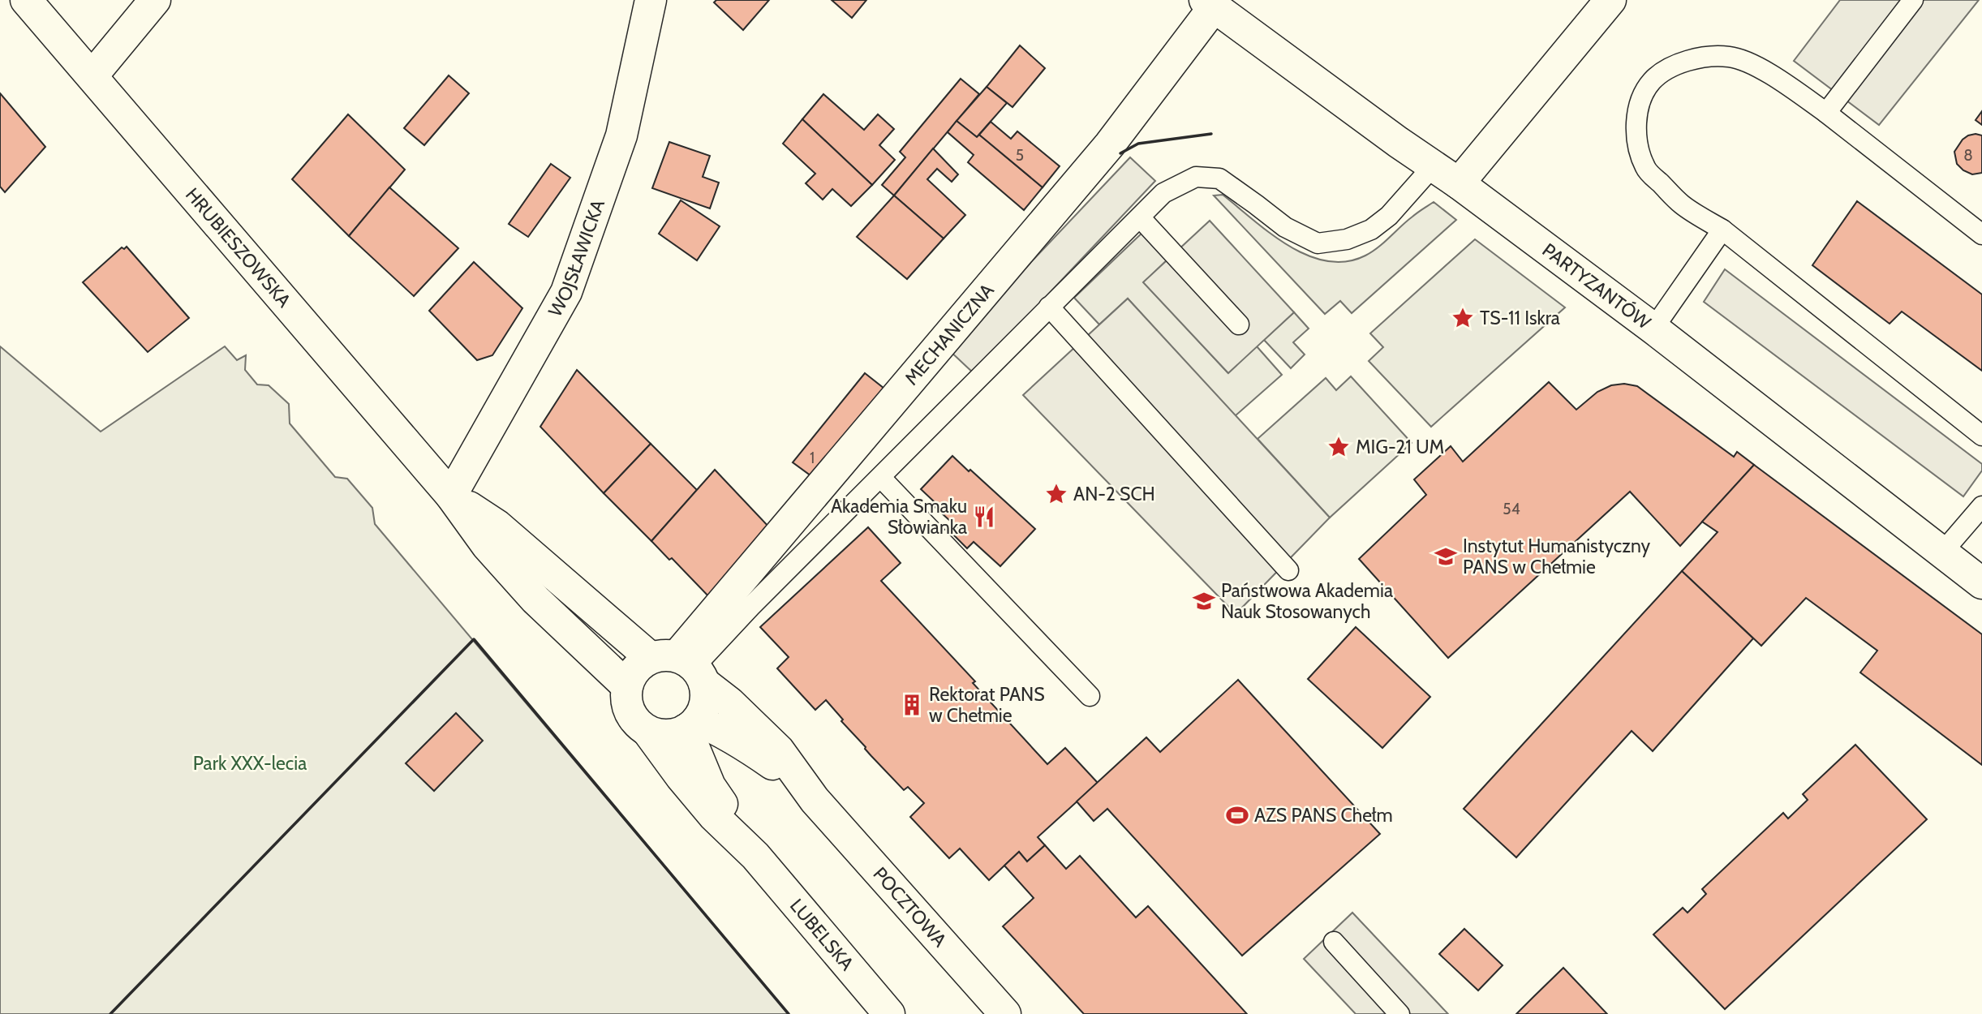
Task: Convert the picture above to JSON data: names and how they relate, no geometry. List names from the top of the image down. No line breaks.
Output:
{"streets":{"street":["HRUBIESZOWSKA","WOJSŁAWICKA","PARTYZANTÓW","MECHANICZNA","POCZTOWA","LUBELSKA"]},"crossings":[["HRUBIESZOWSKA","WOJSŁAWICKA"],["PARTYZANTÓW","MECHANICZNA"]],"parks":["Park XXX-lecia"],"places":{"place":["TS-11 Iskra","MIG-21 UM","AN-2 SCH"],"restaurant":["Akademia Smaku Słowianka"],"school or university":["Instytut Humanistyczny PANS w Chełmie","Państwowa Akademia Nauk Stosowanych"],"building":["Rektorat PANS w Chełmie"],"sports":["AZS PANS Chełm"]},"house_numbers":["5","8","1","54"]}
